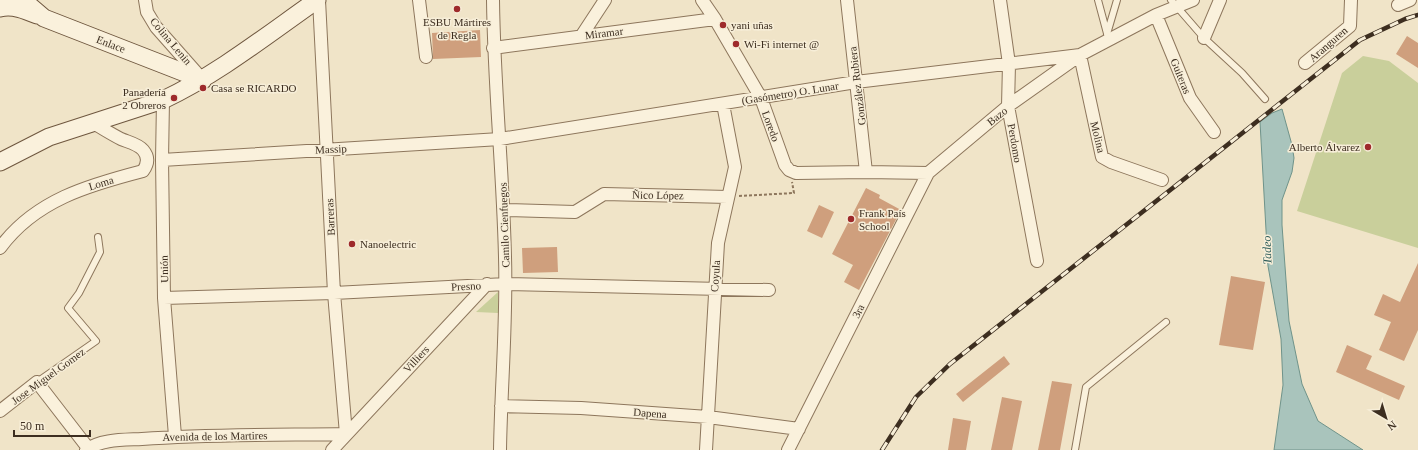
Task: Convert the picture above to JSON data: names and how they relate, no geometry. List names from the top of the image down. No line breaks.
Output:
{"streets":{"main road":["Enlace"],"street":["Miramar","Colina Lenin","Aranguren","Guiteras","González Rubiera","(Gasómetro) O. Lunar","Bazo","Loredo","Molina","Perdomo","Massip","Loma","Ñico López","Barreras","Camilo Cienfuegos","Unión","Coyula","Presno","3ra","Villiers","Jose Miguel Gomez","Dapena","Avenida de los Martires"]},"crossings":[["Miramar","Loredo"],["Miramar","Camilo Cienfuegos"],["Colina Lenin","Enlace"],["Guiteras","Bazo"],["González Rubiera","(Gasómetro) O. Lunar"],["(Gasómetro) O. Lunar","Bazo"],["(Gasómetro) O. Lunar","Loredo"],["(Gasómetro) O. Lunar","Molina"],["(Gasómetro) O. Lunar","Perdomo"],["(Gasómetro) O. Lunar","Massip"],["(Gasómetro) O. Lunar","Camilo Cienfuegos"],["(Gasómetro) O. Lunar","Coyula"],["Bazo","Molina"],["Bazo","Perdomo"],["Bazo","3ra"],["Massip","Barreras"],["Massip","Camilo Cienfuegos"],["Massip","Unión"],["Ñico López","Camilo Cienfuegos"],["Ñico López","Coyula"],["Barreras","Presno"],["Barreras","Villiers"],["Barreras","Avenida de los Martires"],["Camilo Cienfuegos","Presno"],["Camilo Cienfuegos","Dapena"],["Unión","Presno"],["Unión","Avenida de los Martires"],["Coyula","Presno"],["Coyula","Dapena"],["Presno","Villiers"],["3ra","Dapena"],["Villiers","Avenida de los Martires"]],"water":["Tadeo"],"places":["ESBU Mártires de Regla","yani uñas","Wi-Fi internet @","Casa se RICARDO","Panadería 2 Obreros","Alberto Álvarez","Frank País School","Nanoelectric"],"scale_bar":"50 m","north":"bottom right"}
